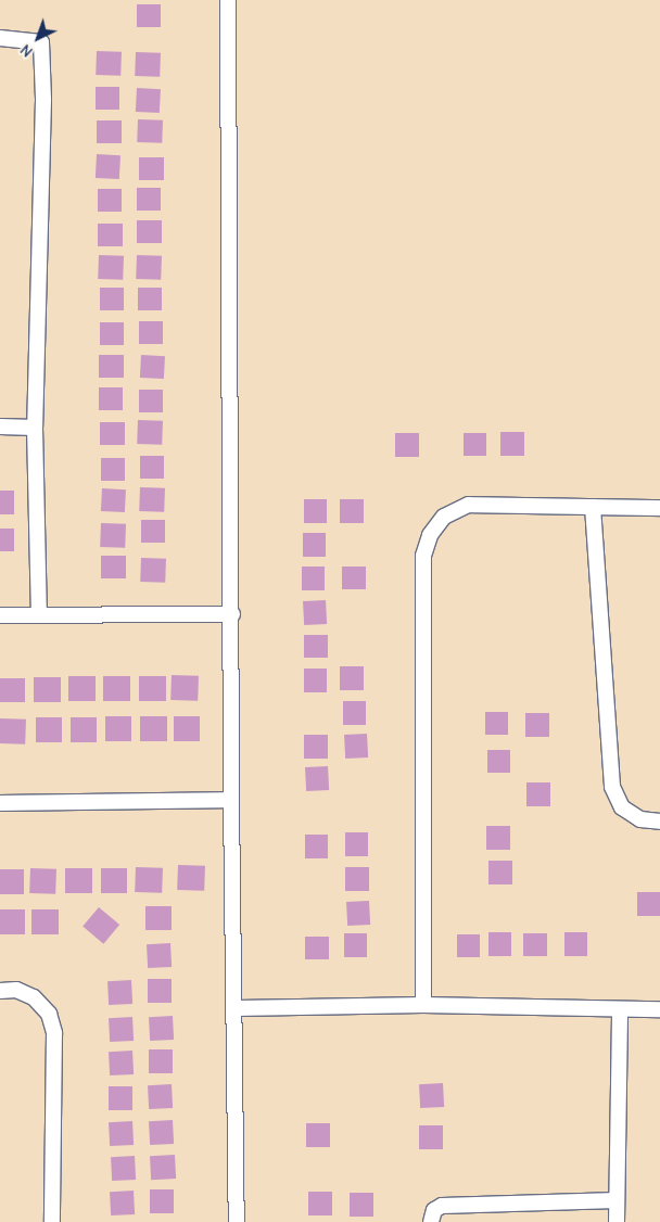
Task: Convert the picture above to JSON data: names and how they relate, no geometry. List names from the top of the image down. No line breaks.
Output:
{"north":"bottom left"}
